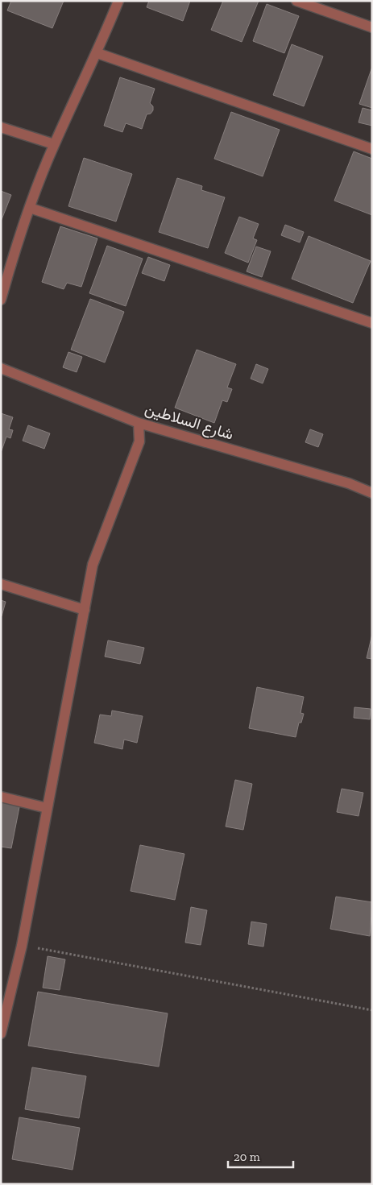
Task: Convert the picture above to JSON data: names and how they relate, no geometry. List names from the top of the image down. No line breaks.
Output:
{"streets":{"street":["شارع السلاطين"]},"scale_bar":"20 m"}
